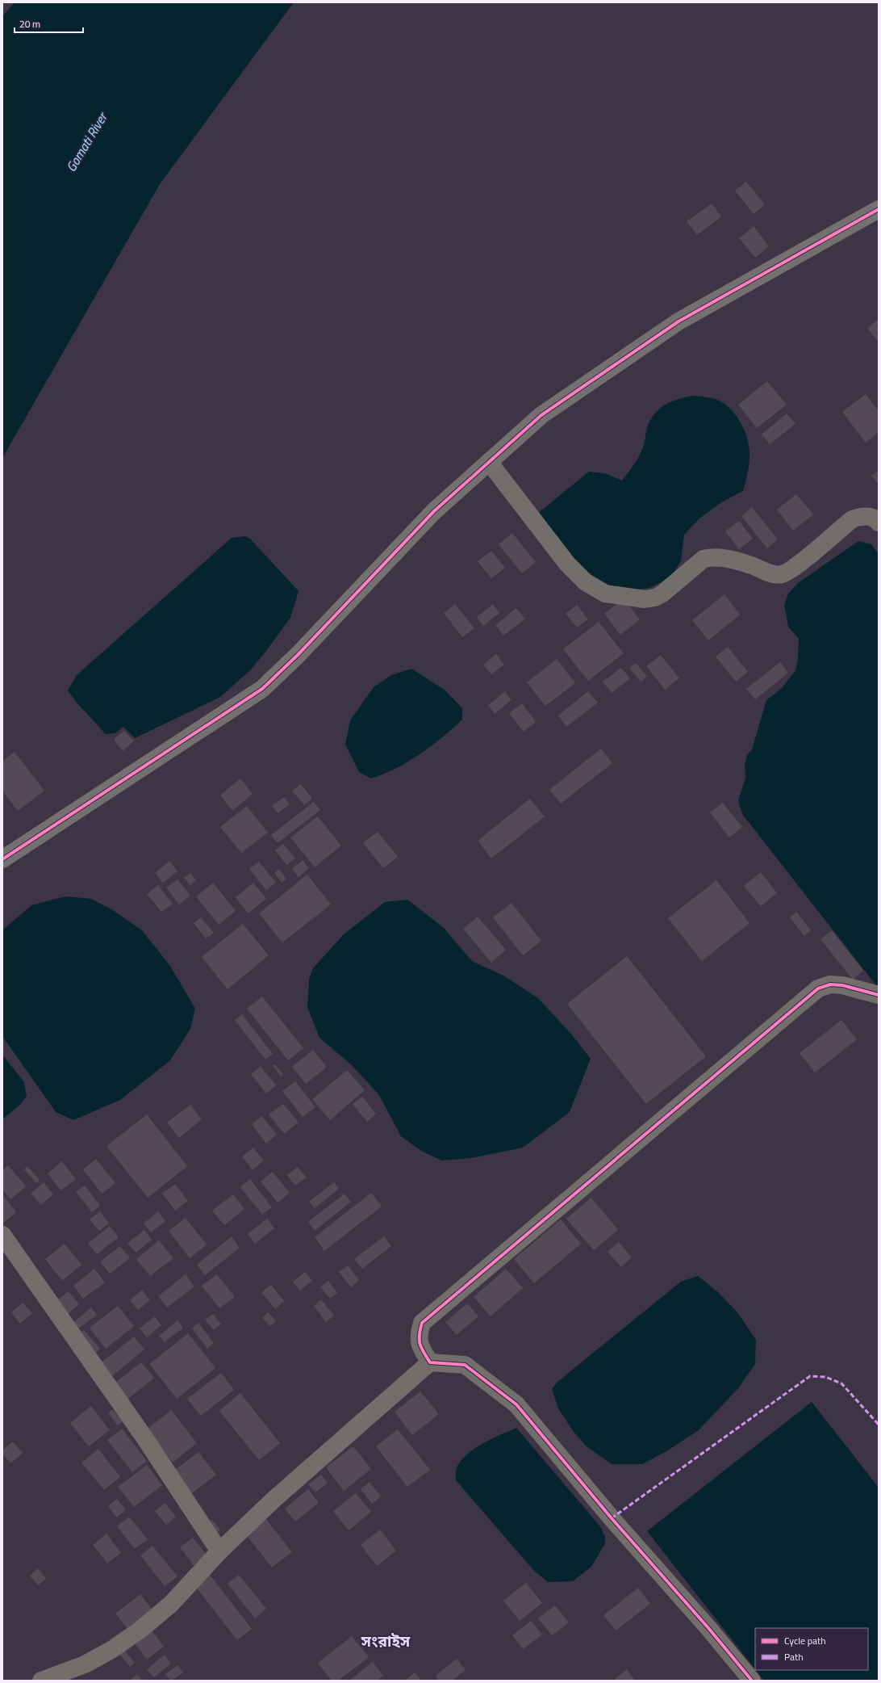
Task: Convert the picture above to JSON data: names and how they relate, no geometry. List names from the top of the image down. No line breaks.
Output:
{"districts":["সংরাইস"],"water":["Gomati River"],"legend":["Cycle path","Path"],"scale_bar":"20 m"}
